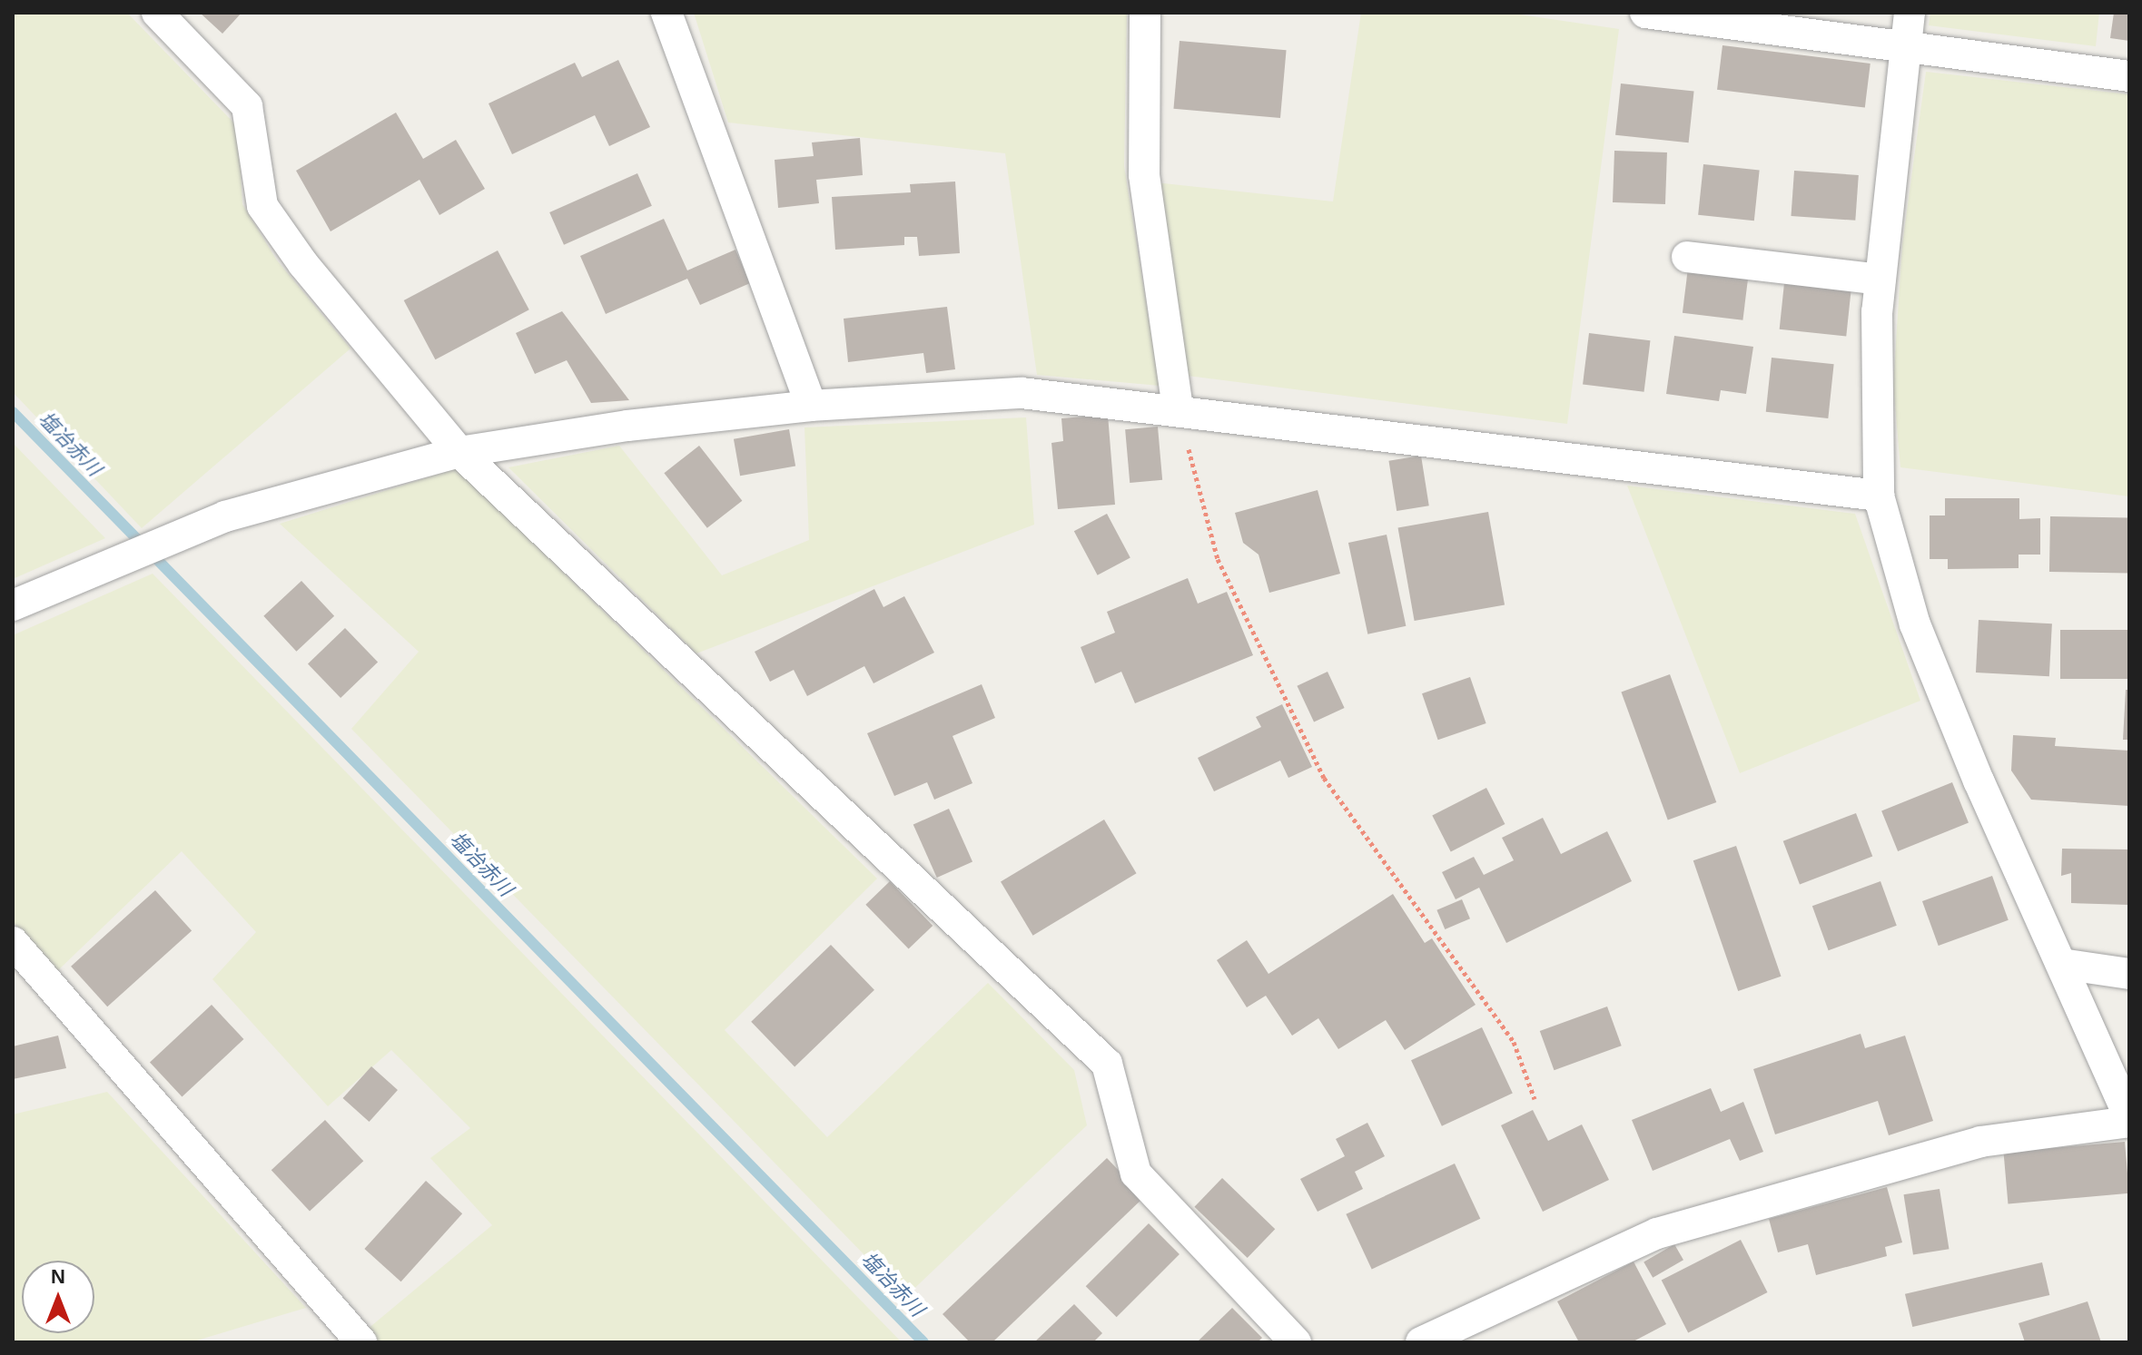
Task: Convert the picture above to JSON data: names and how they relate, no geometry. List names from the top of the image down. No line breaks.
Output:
{"water":["塩冶赤川"],"north":"top"}
